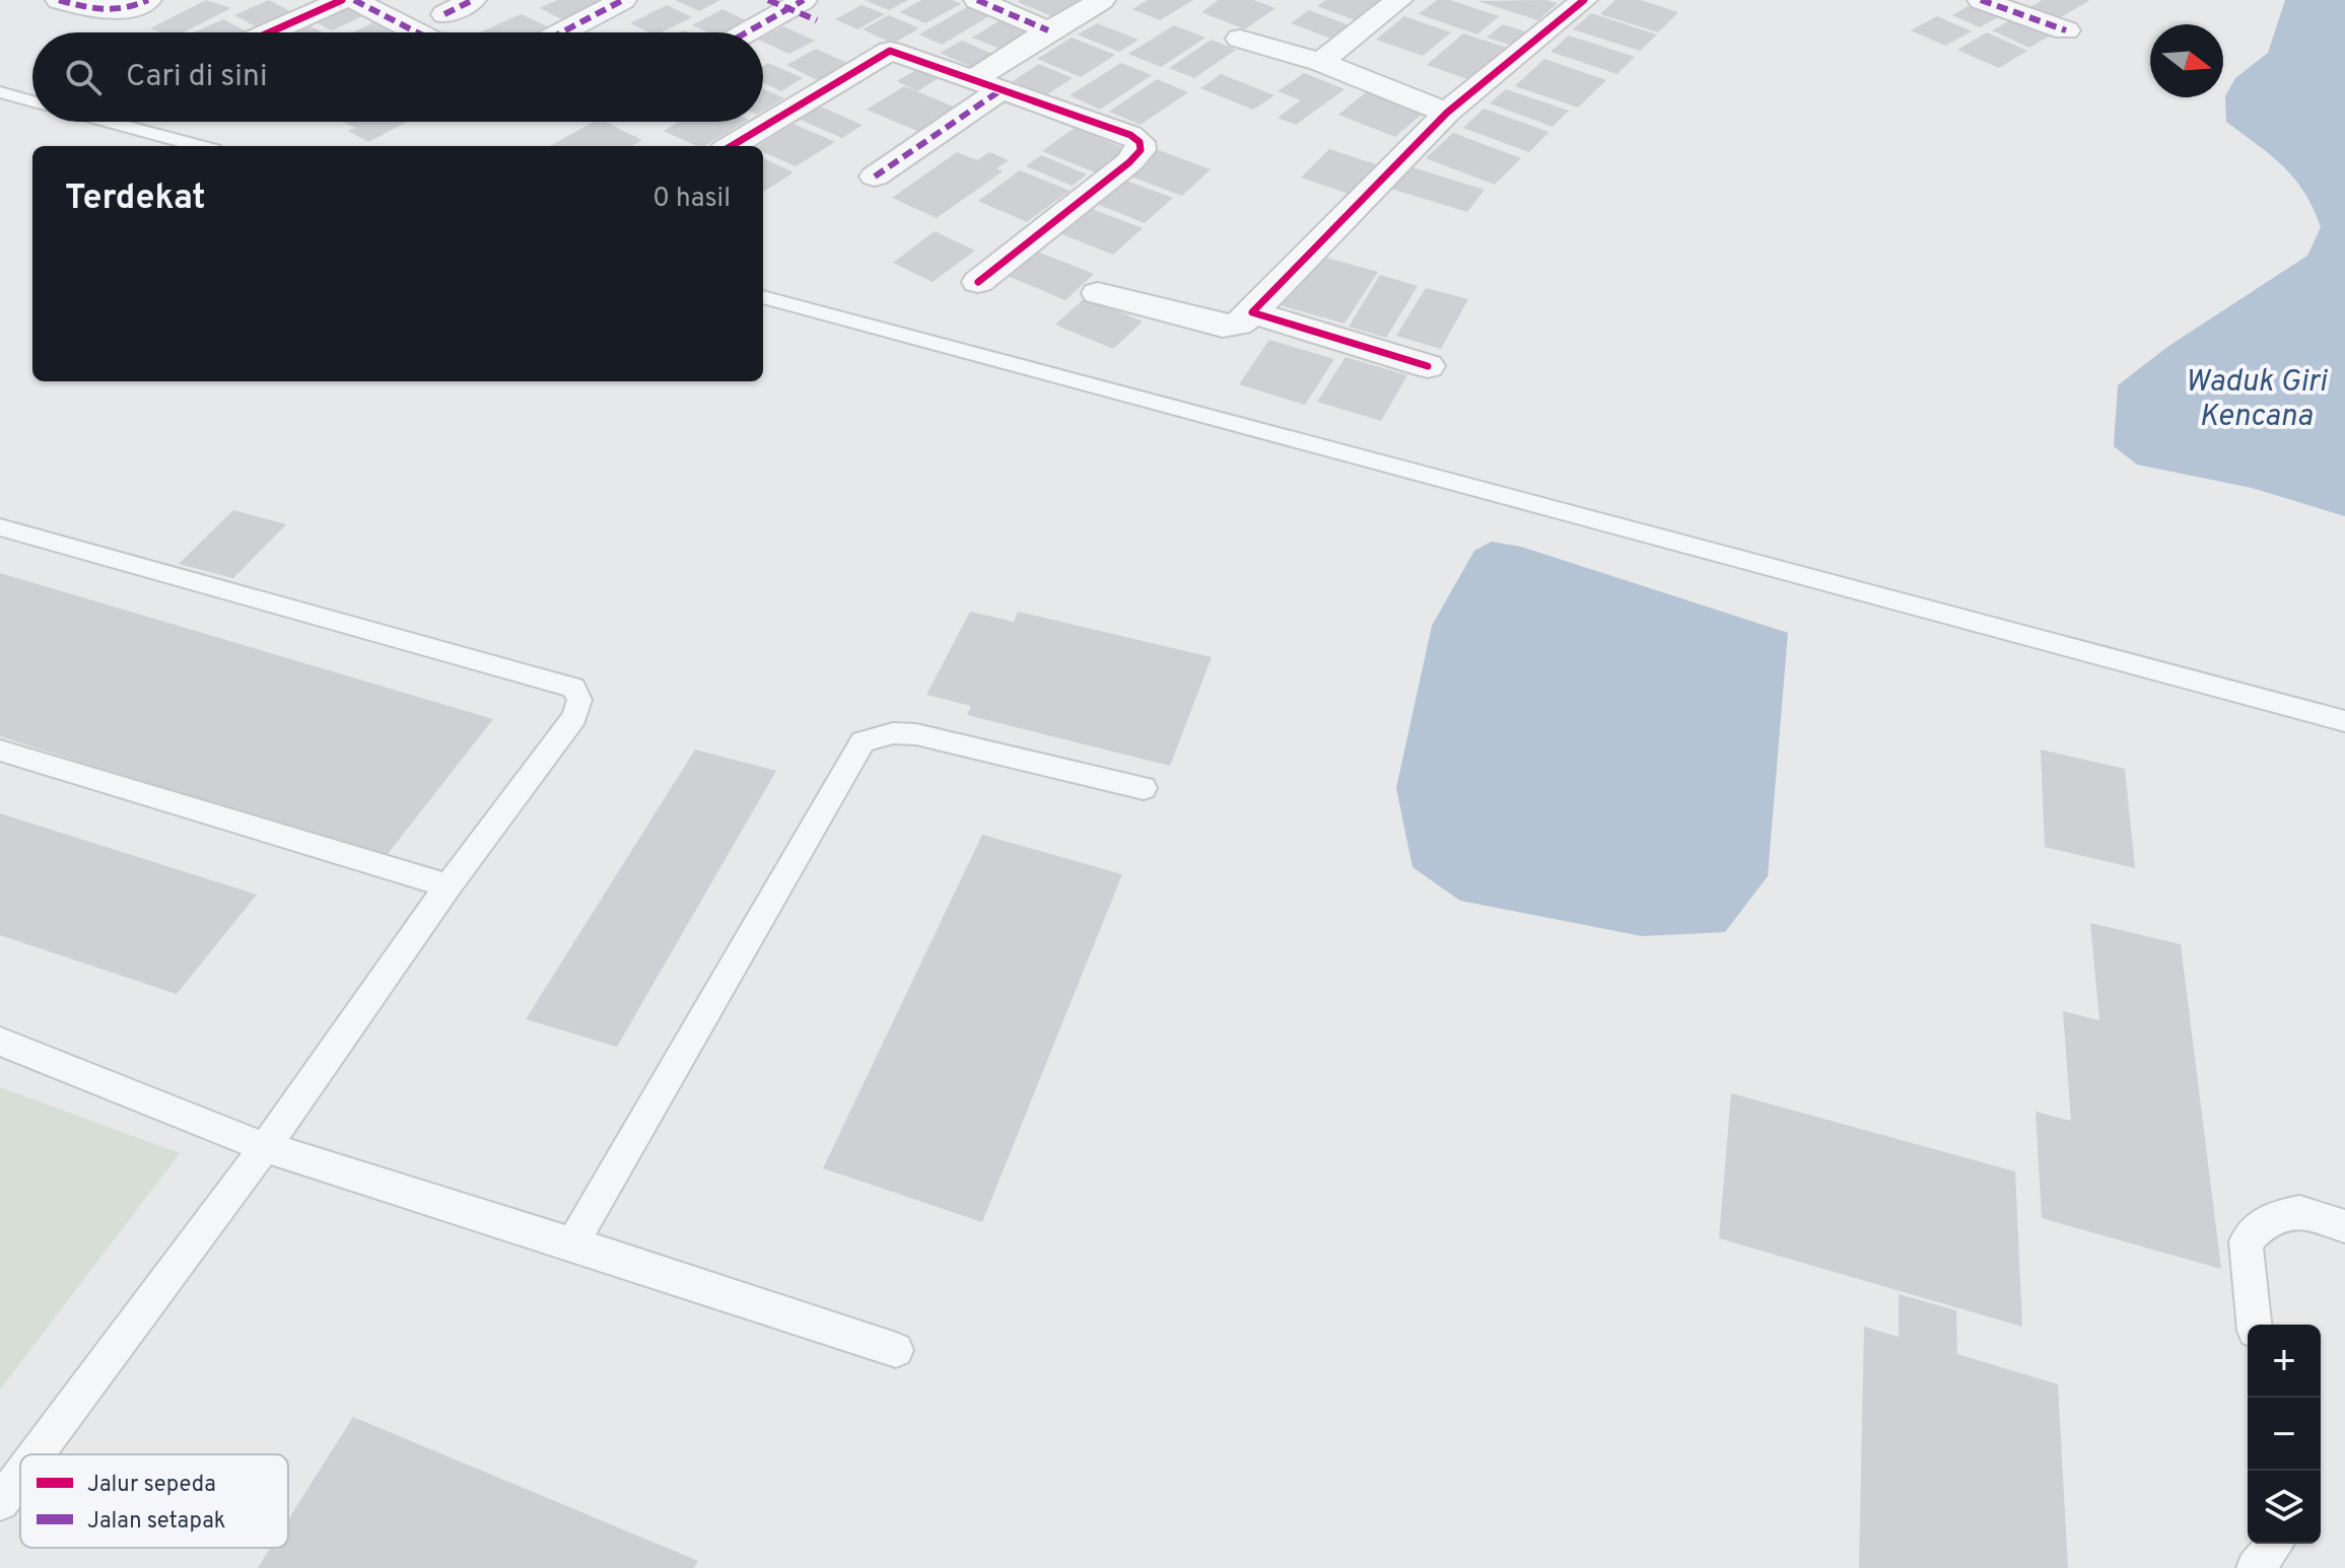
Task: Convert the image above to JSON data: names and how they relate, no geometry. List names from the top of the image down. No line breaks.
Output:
{"water":["Waduk Giri Kencana"],"legend":["Jalur sepeda","Jalan setapak"],"north":"right","page":{"search":"Cari di sini","heading":["Terdekat","0 hasil"],"map_buttons":["+","−"]}}
